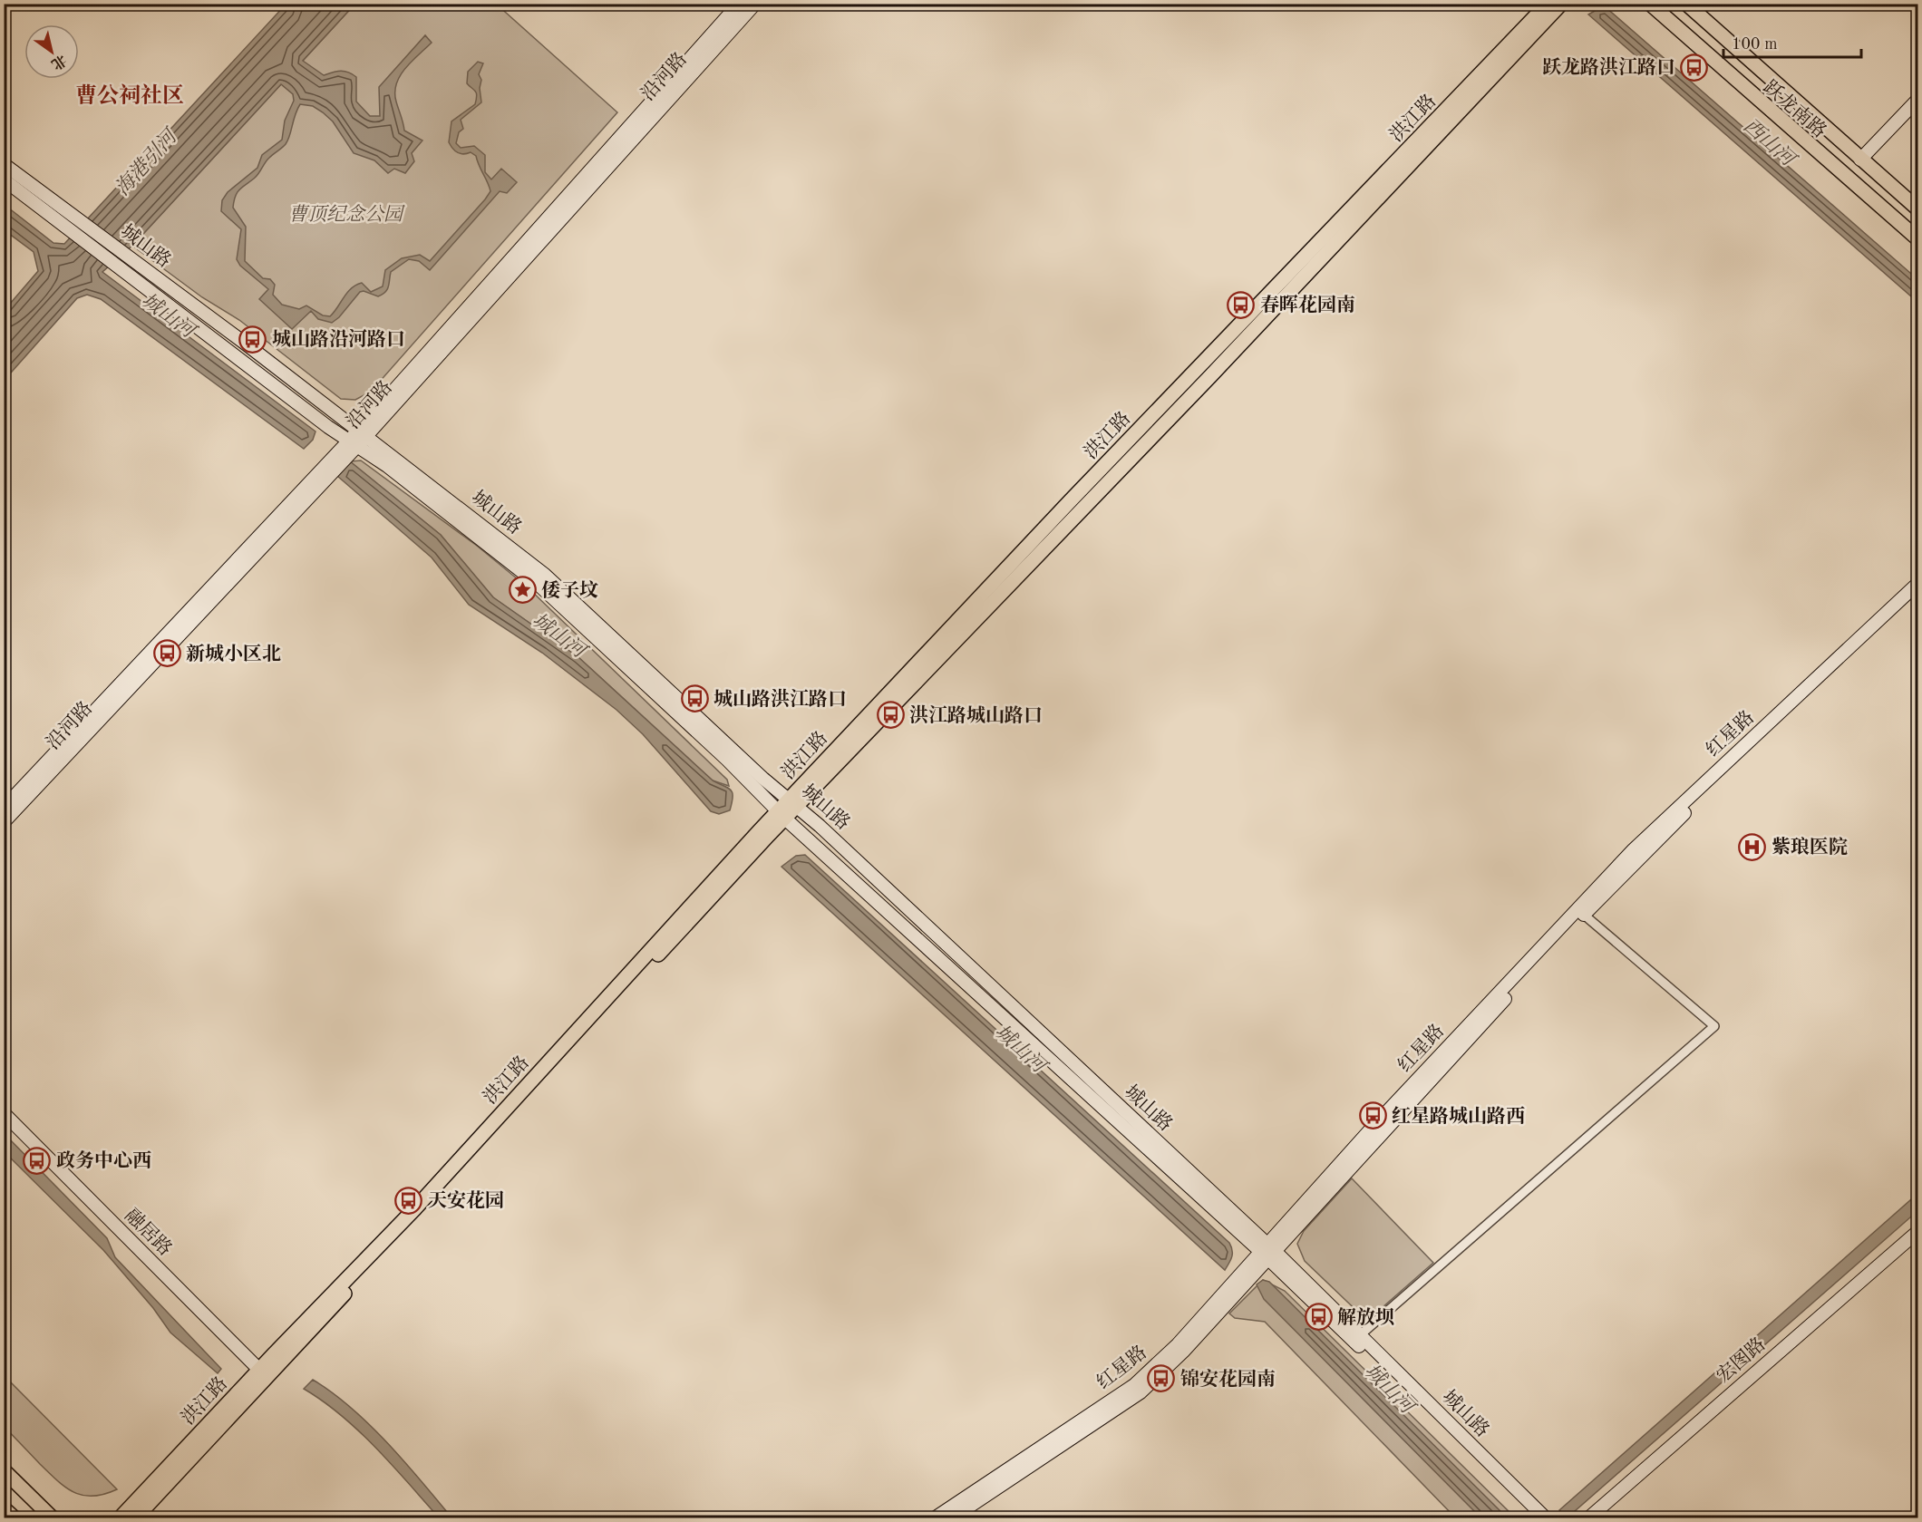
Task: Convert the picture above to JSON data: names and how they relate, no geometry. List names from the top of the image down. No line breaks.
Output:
{"streets":{"main road":["沿河路","跃龙南路","洪江路","城山路","红星路","融居路","宏图路"]},"crossings":[["沿河路","城山路"],["洪江路","城山路"],["洪江路","融居路"],["城山路","红星路"]],"districts":["曹公祠社区"],"water":["西山河","海港引河","城山河"],"parks":["曹顶纪念公园"],"places":{"bus stop":["跃龙路洪江路口","春晖花园南","城山路沿河路口","新城小区北","城山路洪江路口","洪江路城山路口","红星路城山路西","政务中心西","天安花园","解放坝","锦安花园南"],"place":["倭子坟"],"hospital":["紫琅医院"]},"scale_bar":"100 m","north":"bottom right"}
